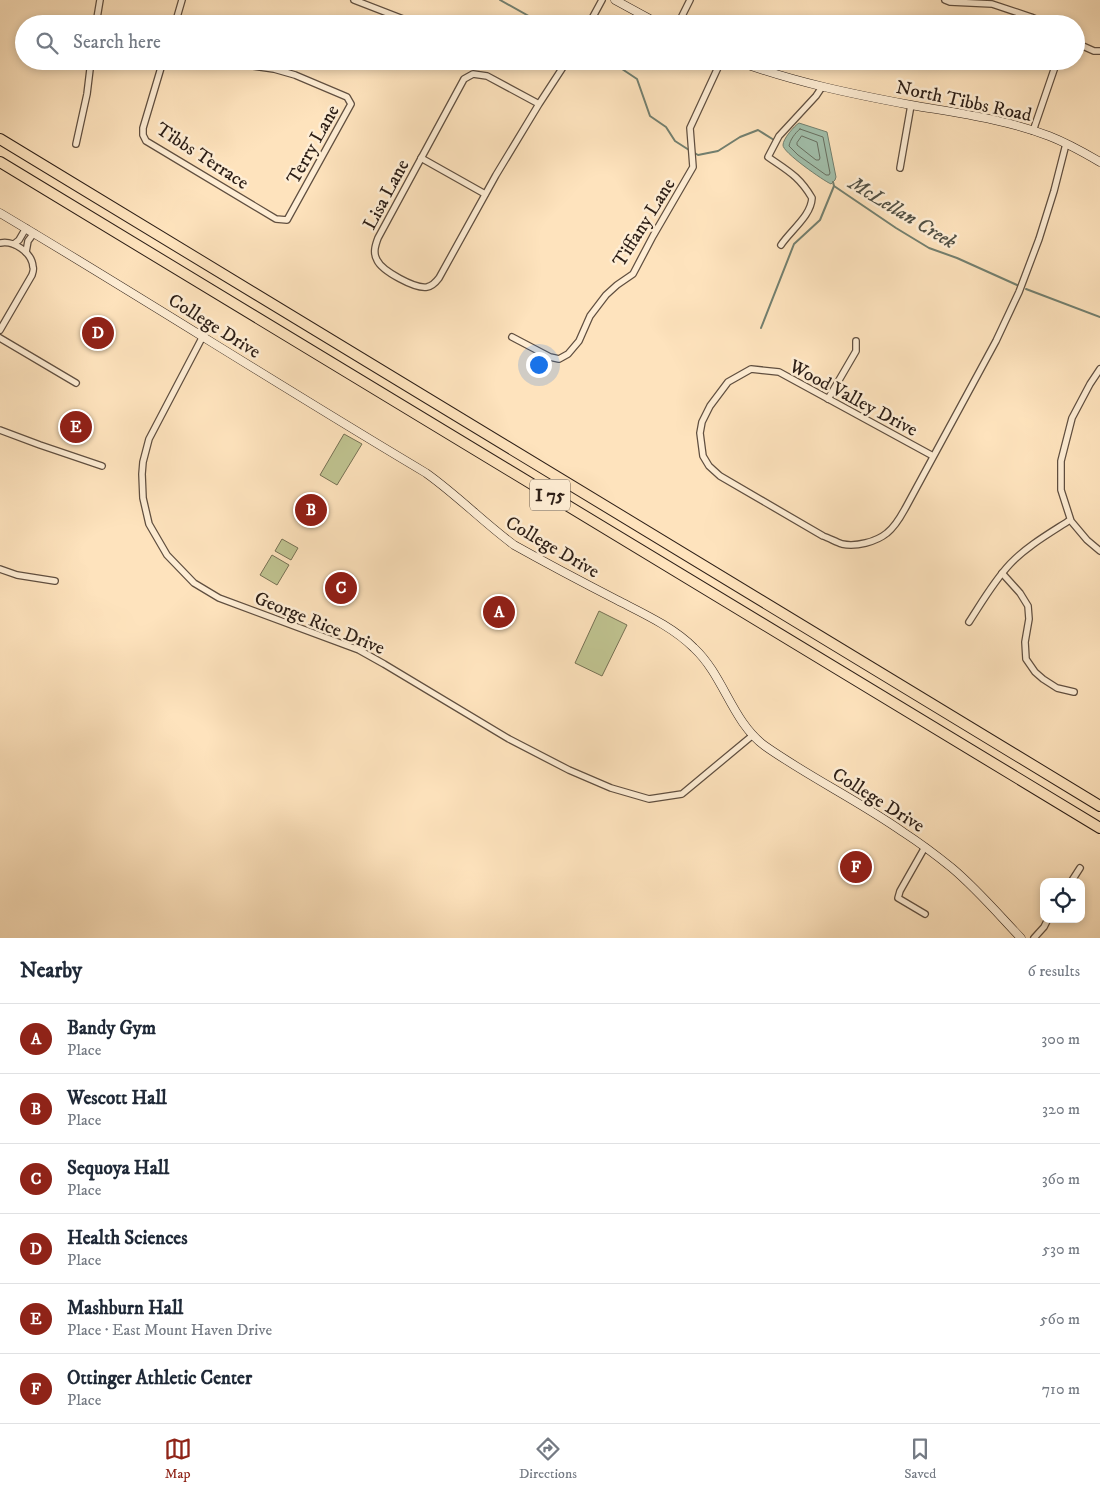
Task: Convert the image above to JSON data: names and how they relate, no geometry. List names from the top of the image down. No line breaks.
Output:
{"streets":{"highway":["I 75"],"street":["North Tibbs Road","Terry Lane","Tibbs Terrace","Lisa Lane","Tiffany Lane","College Drive","Wood Valley Drive","George Rice Drive"]},"crossings":[["North Tibbs Road","Wood Valley Drive"],["Terry Lane","Tibbs Terrace"],["College Drive","George Rice Drive"]],"water":["McLellan Creek"],"page":{"search":"Search here","pins":["D","E","B","C","A","F"],"heading":["Nearby","6 results"],"list":[{"mark":"A","name":"Bandy Gym","note":"Place","value":"300 m"},{"mark":"B","name":"Wescott Hall","note":"Place","value":"320 m"},{"mark":"C","name":"Sequoya Hall","note":"Place","value":"360 m"},{"mark":"D","name":"Health Sciences","note":"Place","value":"530 m"},{"mark":"E","name":"Mashburn Hall","note":"Place · East Mount Haven Drive","value":"560 m"},{"mark":"F","name":"Ottinger Athletic Center","note":"Place","value":"710 m"}],"nav":["Map","Directions","Saved"]}}
